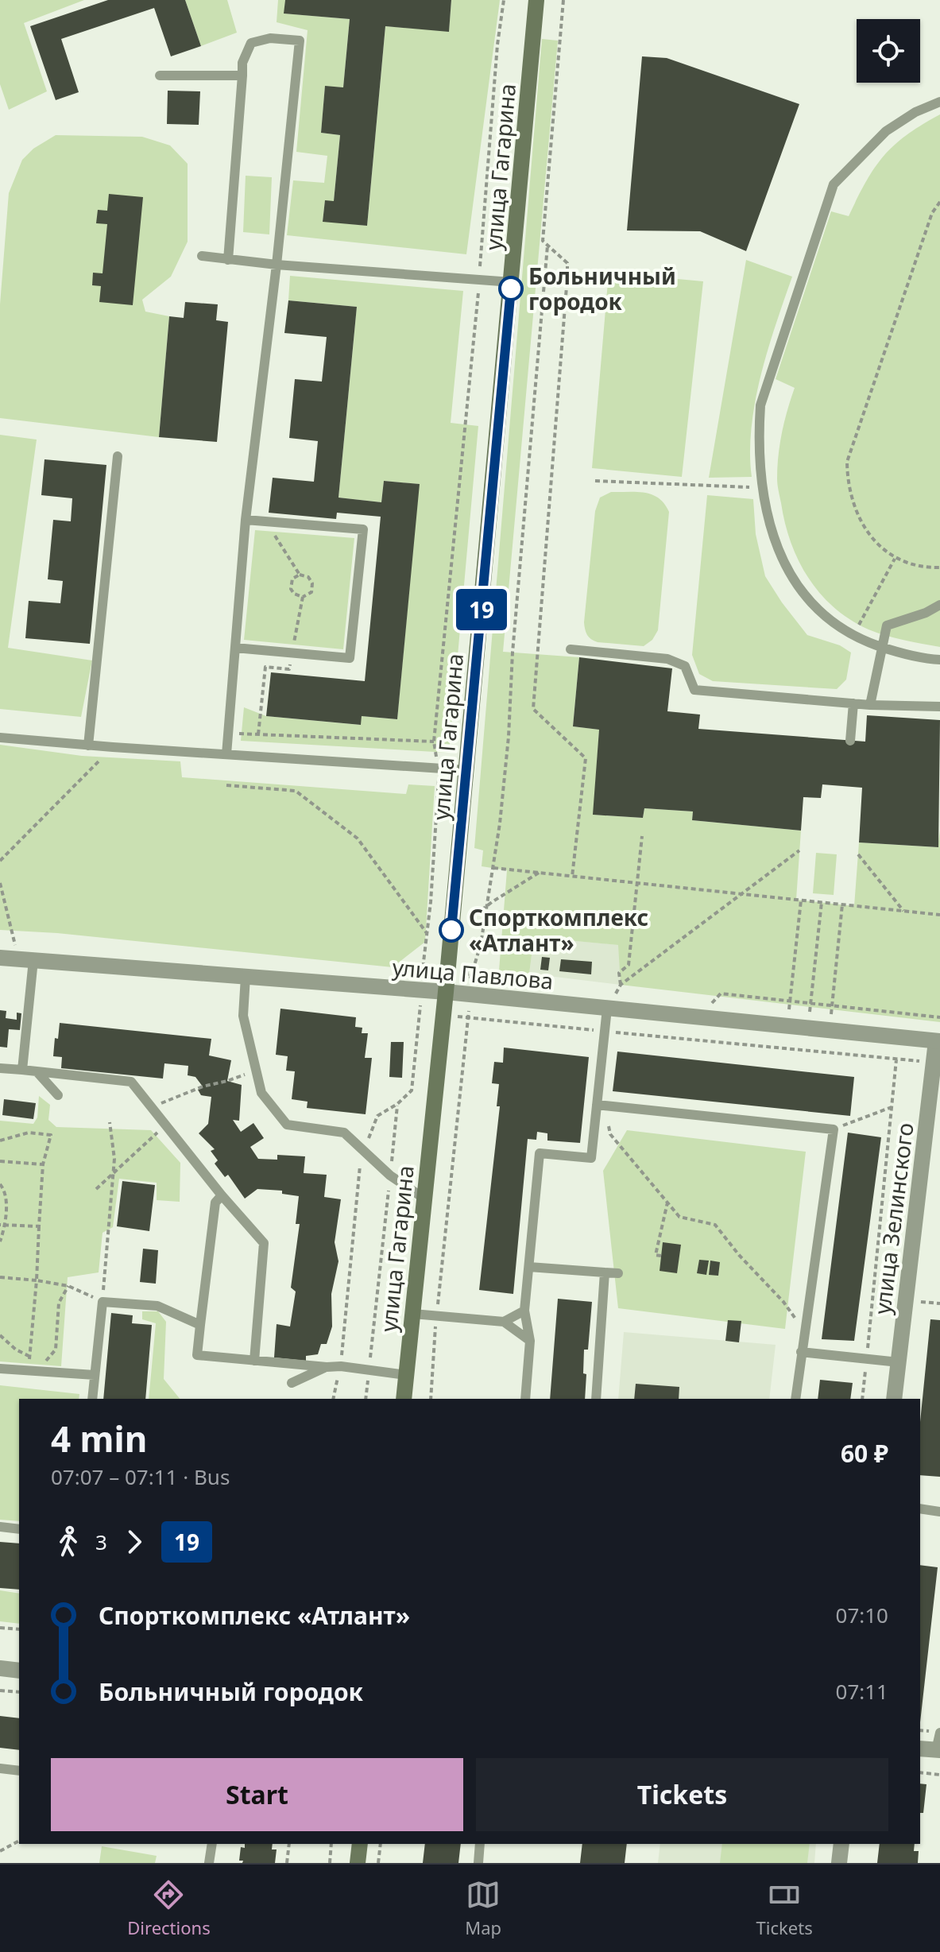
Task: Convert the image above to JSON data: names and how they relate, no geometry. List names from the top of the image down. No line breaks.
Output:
{"streets":{"main road":["улица Гагарина"],"street":["улица Павлова","улица Зелинского"]},"crossings":[["улица Гагарина","улица Павлова"],["улица Павлова","улица Зелинского"]],"places":["Больничный городок","Спорткомплекс «Атлант»"],"lines":["bus line 19"],"page":{"on_map":"19","heading":["4 min","07:07 – 07:11 · Bus","60 ₽"],"legs":["3","19"],"list":[{"name":"Спорткомплекс «Атлант»","value":"07:10"},{"name":"Больничный городок","value":"07:11"}],"buttons":["Start","Tickets"],"tabs":["Directions","Map","Tickets"]}}
